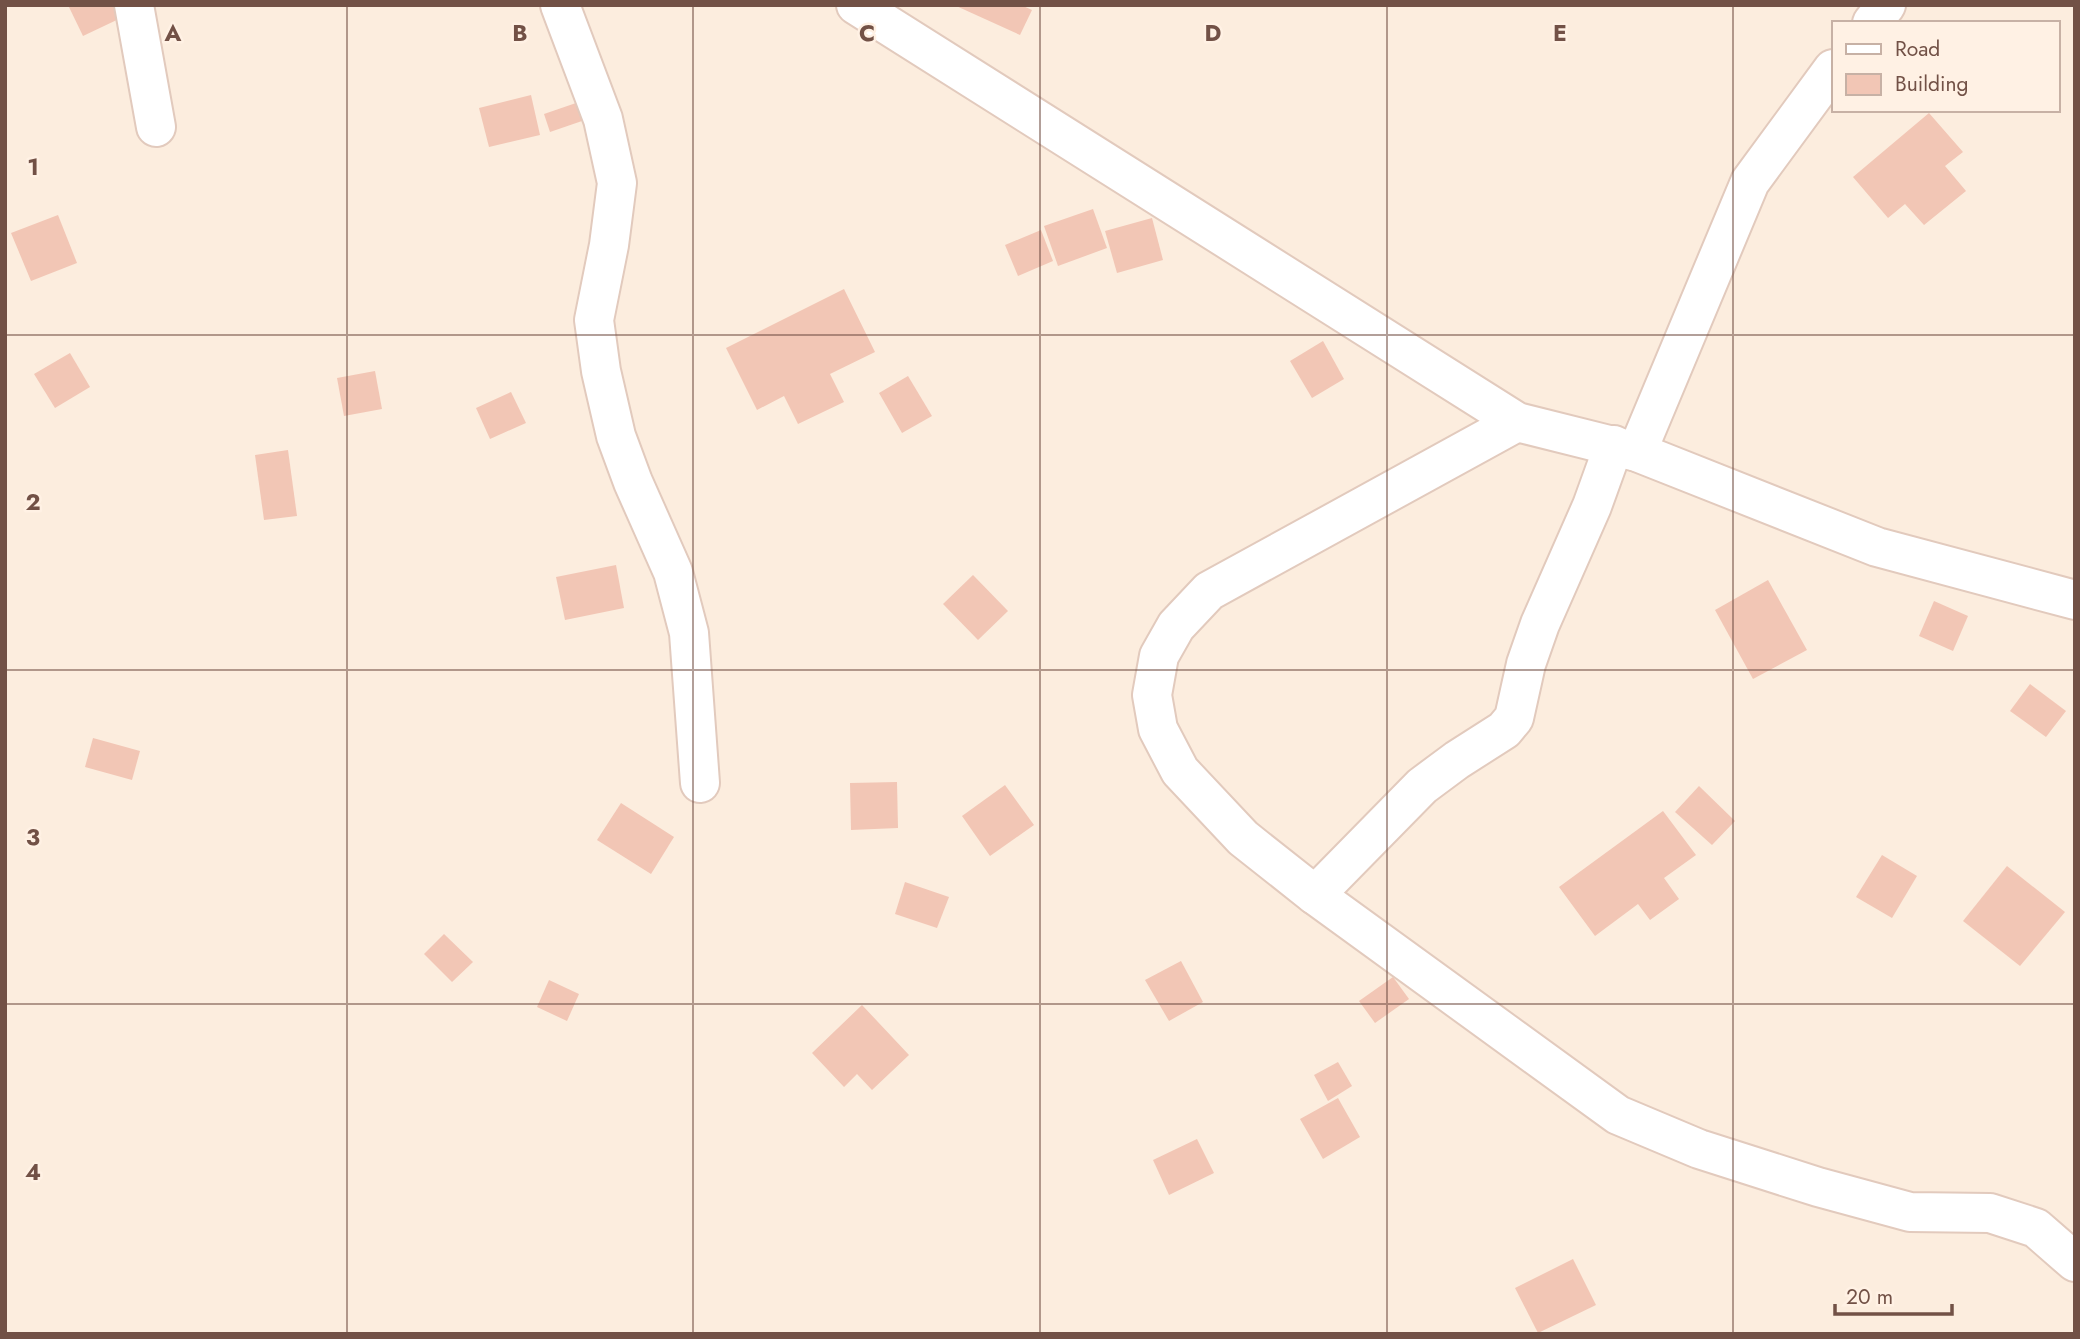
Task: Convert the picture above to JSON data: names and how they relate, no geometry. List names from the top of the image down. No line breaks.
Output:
{"legend":["Road","Building"],"scale_bar":"20 m","grid":{"columns":["A","B","C","D","E"],"rows":["1","2","3","4"]}}
